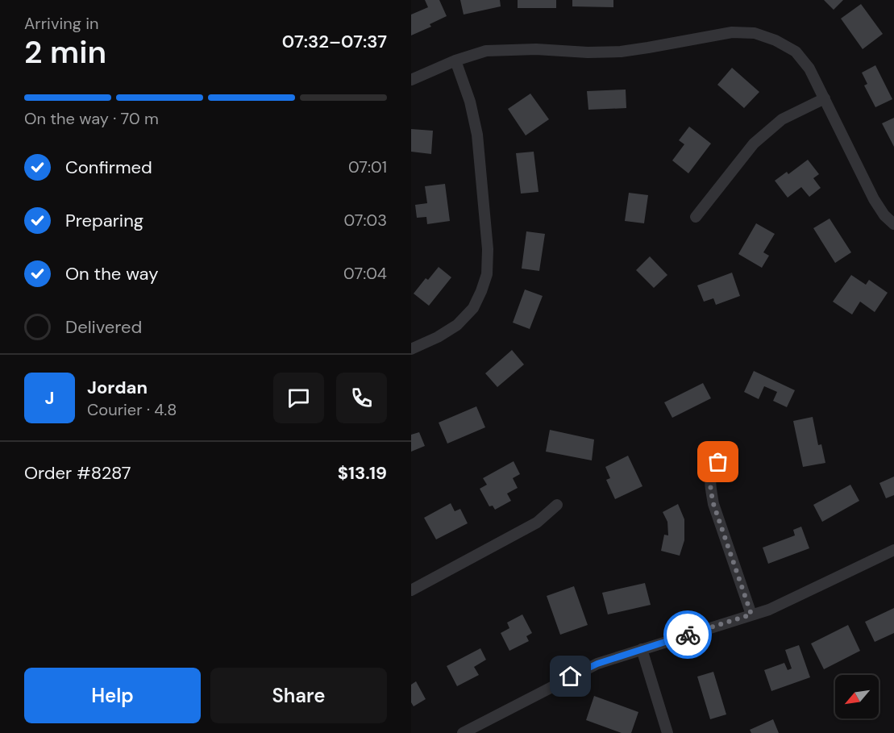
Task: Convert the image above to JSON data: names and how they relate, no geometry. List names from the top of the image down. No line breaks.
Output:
{"north":"bottom left","page":{"heading":["2 min","Arriving in","07:32–07:37"],"panel":["Jordan","Courier · 4.8","Order #8287","$13.19"],"bar":"On the way · 70 m","list":[["Confirmed","07:01"],["Preparing","07:03"],["On the way","07:04"],"Delivered"],"round":"J","buttons":["Help","Share"]}}
